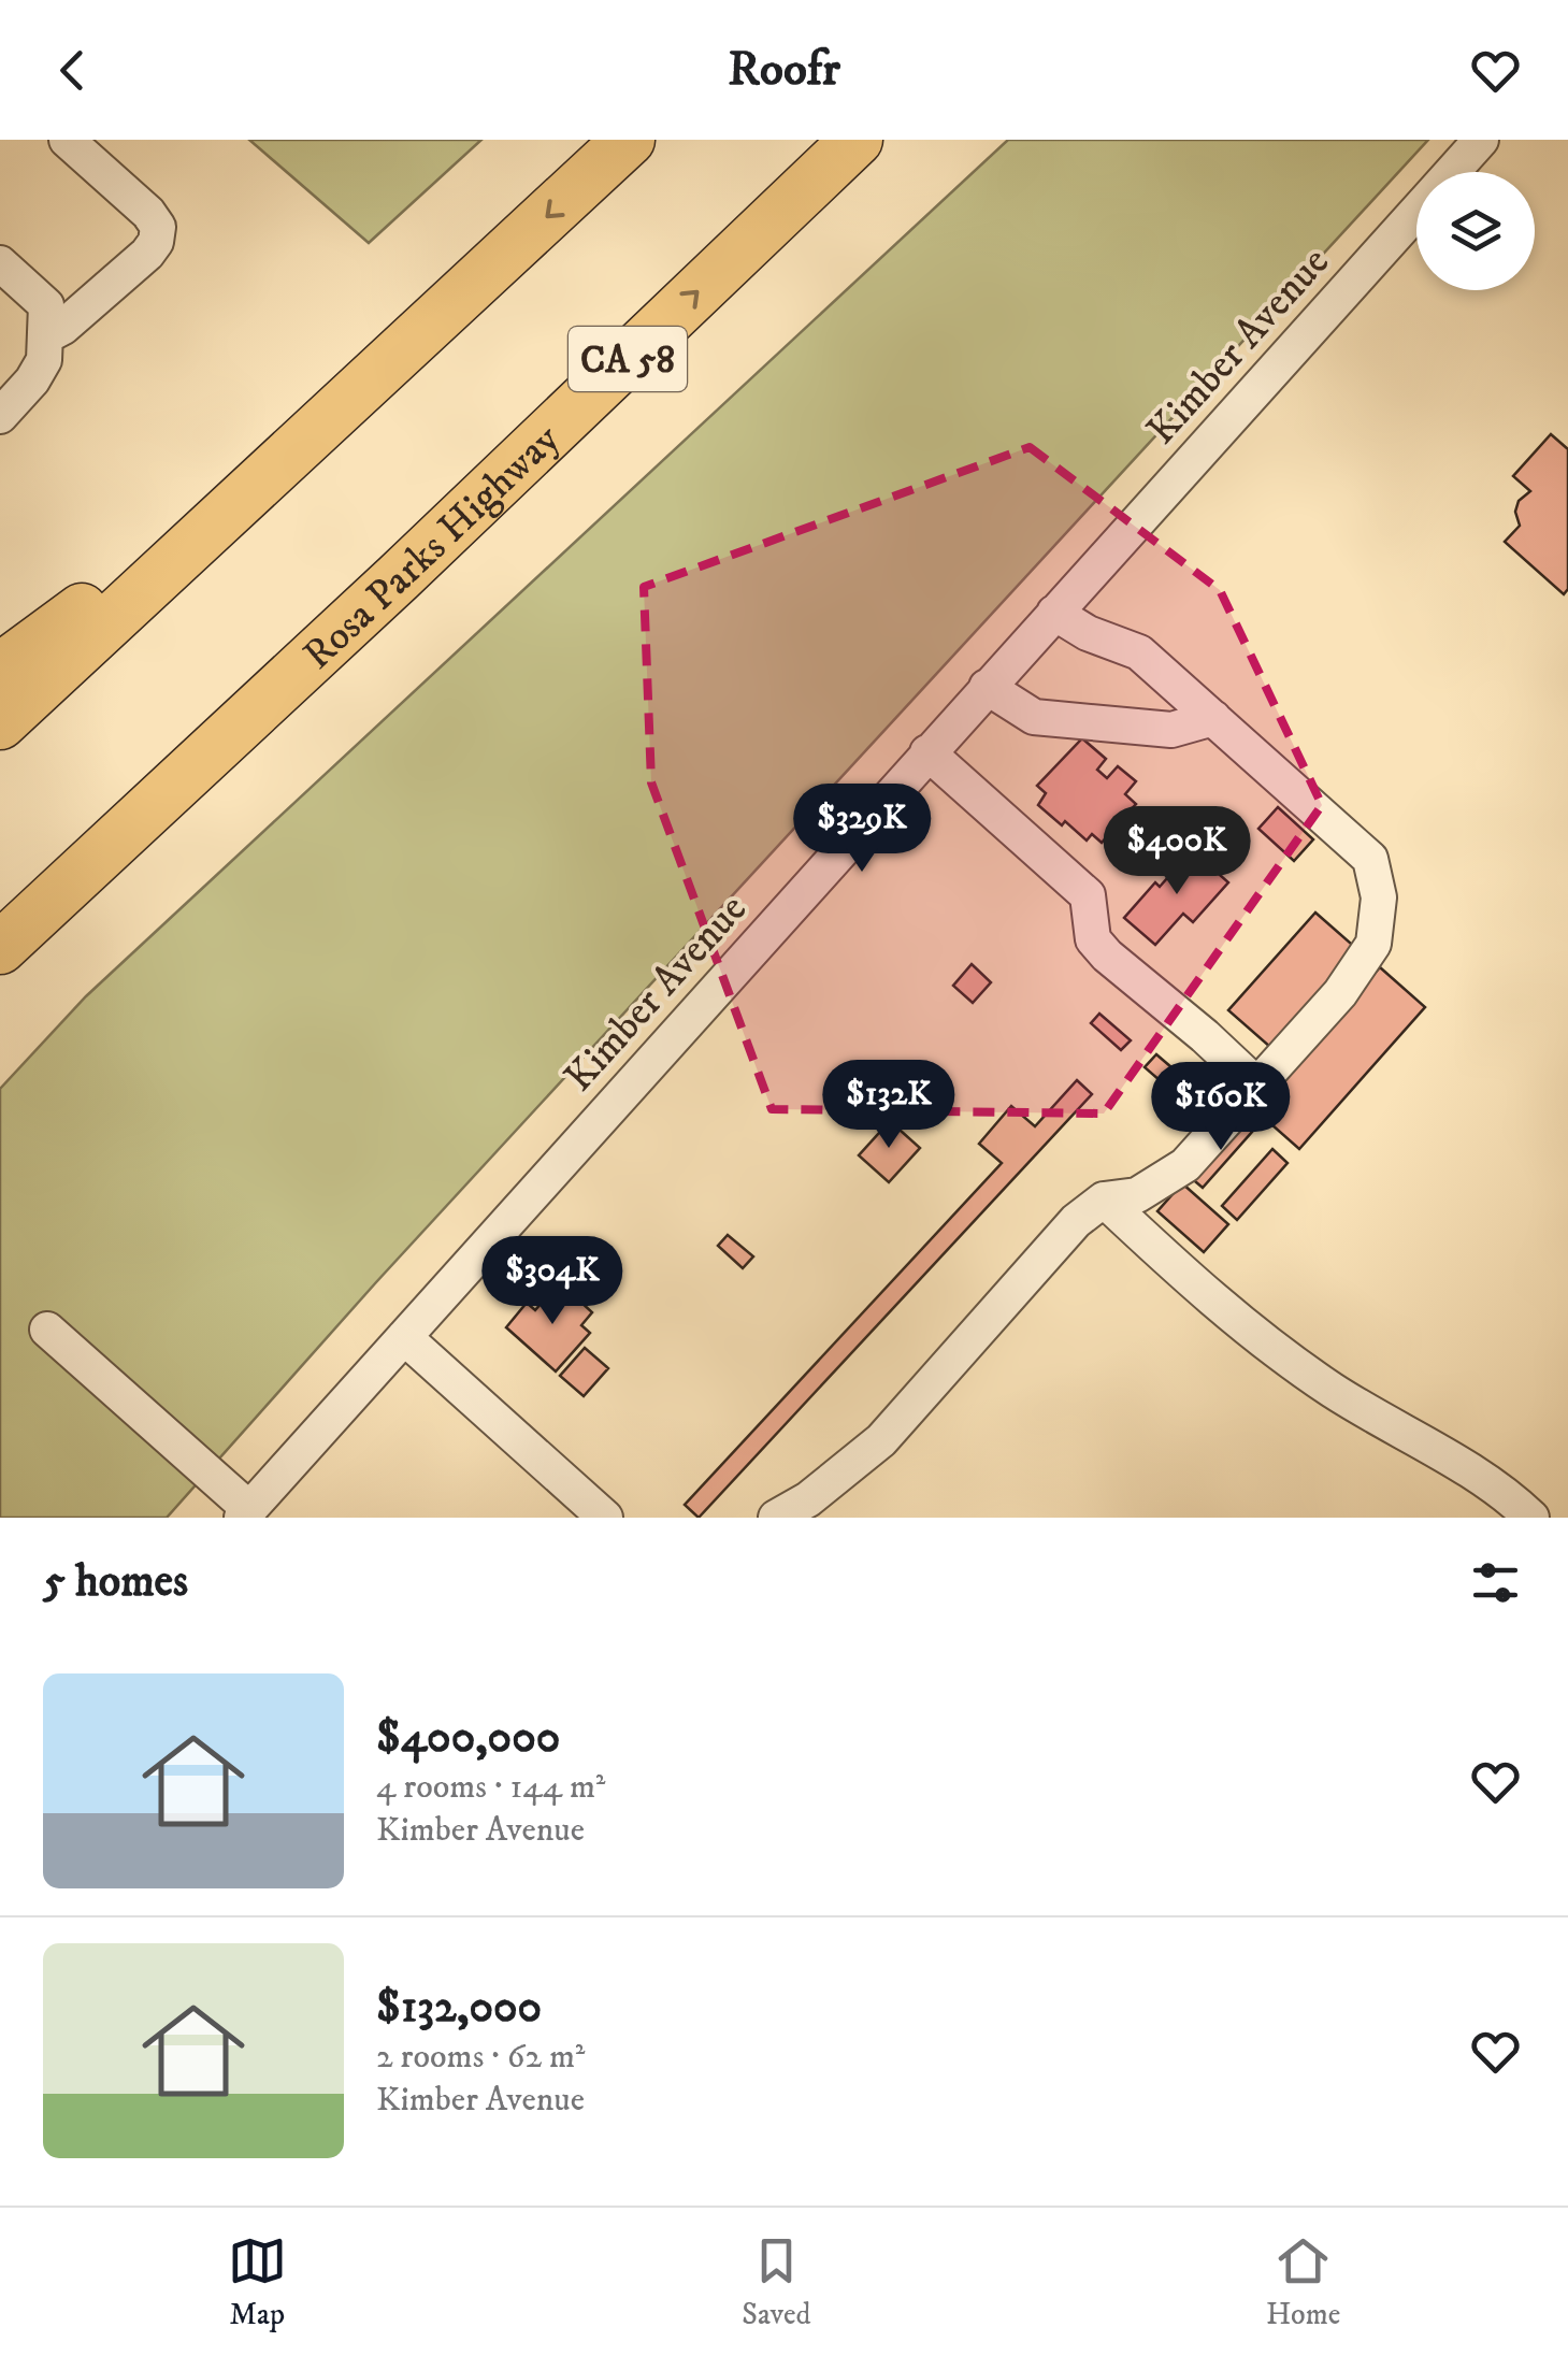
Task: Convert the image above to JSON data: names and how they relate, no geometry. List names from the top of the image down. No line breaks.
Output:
{"streets":{"highway":["CA 58","Rosa Parks Highway"],"street":["Kimber Avenue"]},"page":{"header":"Roofr","price":["$329K","$400K","$132K","$160K","$304K"],"heading":"5 homes","list":[{"name":"$400,000","note":"4 rooms · 144 m² · Kimber Avenue"},{"name":"$132,000","note":"2 rooms · 62 m² · Kimber Avenue"}],"tabs":["Map","Saved","Home"]}}
